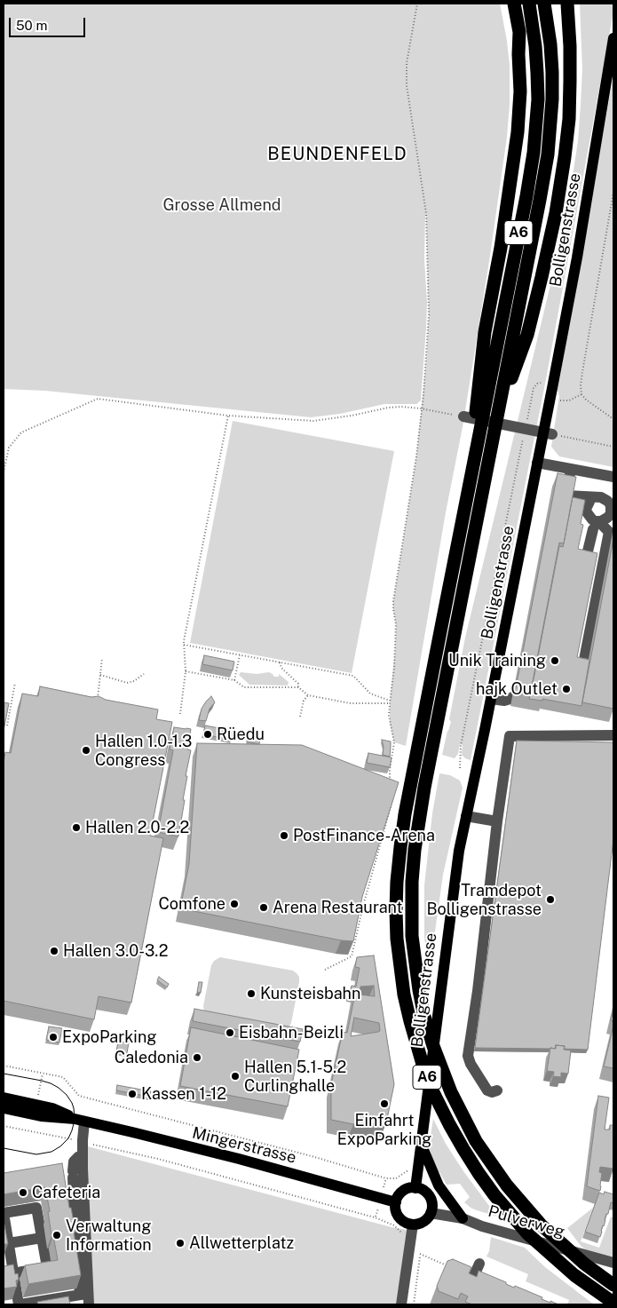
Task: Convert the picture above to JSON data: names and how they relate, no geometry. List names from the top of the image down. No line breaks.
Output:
{"streets":{"highway":["A6"],"main road":["Bolligenstrasse","Mingerstrasse"],"street":["Pulverweg"]},"crossings":[["Bolligenstrasse","Mingerstrasse"],["Bolligenstrasse","Pulverweg"],["Mingerstrasse","Pulverweg"]],"districts":["BEUNDENFELD"],"parks":["Grosse Allmend"],"places":["Unik Training","hajk Outlet","Rüedu","Hallen 1.0-1.3 Congress","Hallen 2.0-2.2","PostFinance-Arena","Tramdepot Bolligenstrasse","Comfone","Arena Restaurant","Hallen 3.0-3.2","Kunsteisbahn","Eisbahn-Beizli","ExpoParking","Caledonia","Hallen 5.1-5.2 Curlinghalle","Kassen 1-12","Einfahrt ExpoParking","Cafeteria","Verwaltung Information","Allwetterplatz"],"scale_bar":"50 m"}
